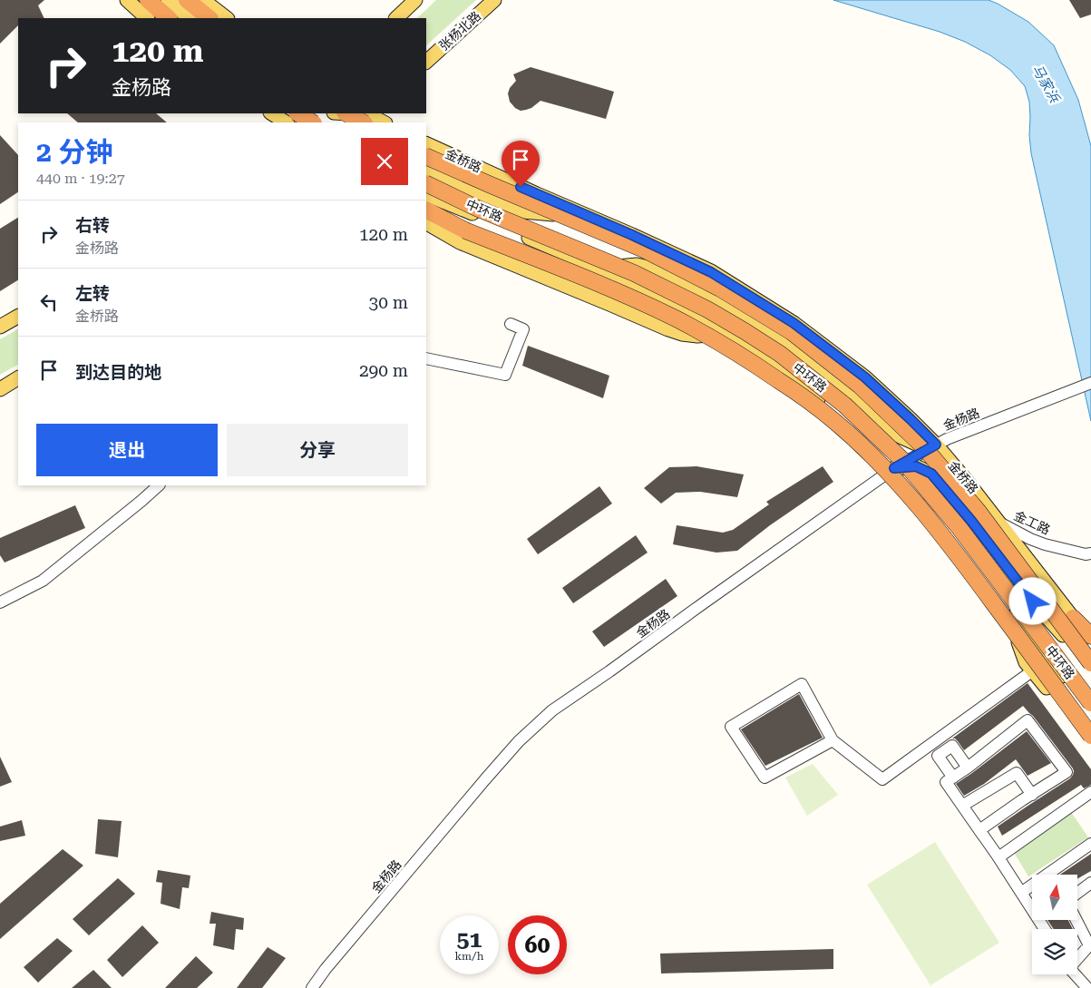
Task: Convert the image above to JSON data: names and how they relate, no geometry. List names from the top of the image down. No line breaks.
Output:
{"streets":{"highway":["中环路"],"main road":["张杨北路","金桥路"],"street":["金杨路","金工路"]},"crossings":[["金桥路","金杨路"],["金桥路","金工路"]],"water":["马家浜"],"north":"top","page":{"turn":["120 m","金杨路"],"heading":["2 分钟","440 m · 19:27"],"list":[{"name":"右转","note":"金杨路","value":"120 m"},{"name":"左转","note":"金桥路","value":"30 m"},{"name":"到达目的地","value":"290 m"}],"buttons":["退出","分享"],"speed":"51 km/h","limit":"60"}}
